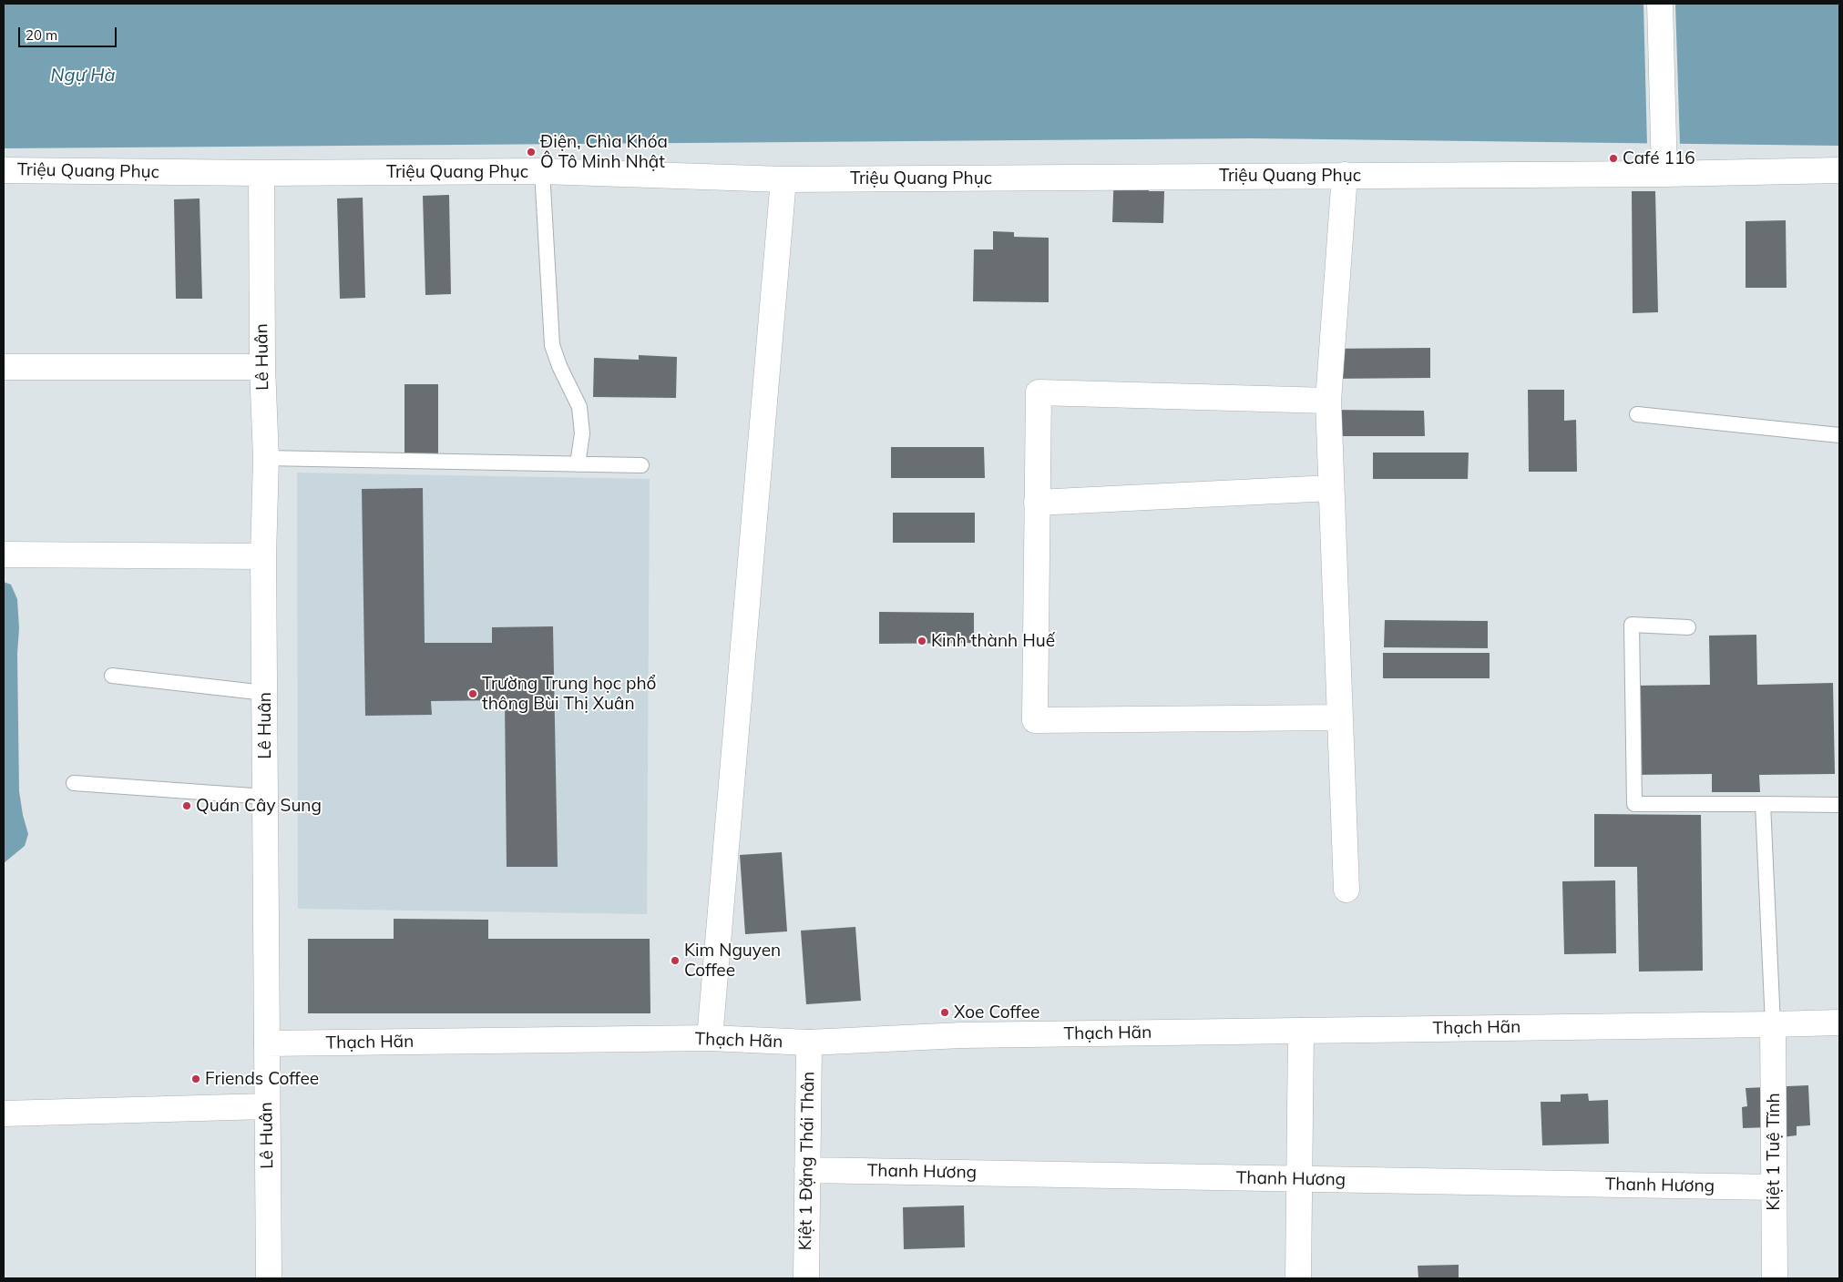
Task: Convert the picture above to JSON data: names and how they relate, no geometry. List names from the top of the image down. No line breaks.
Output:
{"streets":{"street":["Triệu Quang Phục","Lê Huân","Thạch Hãn","Kiệt 1 Tuệ Tĩnh","Kiệt 1 Đặng Thái Thân","Thanh Hương"]},"crossings":[["Triệu Quang Phục","Lê Huân"],["Lê Huân","Thạch Hãn"],["Thạch Hãn","Kiệt 1 Tuệ Tĩnh"],["Thạch Hãn","Kiệt 1 Đặng Thái Thân"],["Kiệt 1 Tuệ Tĩnh","Thanh Hương"],["Kiệt 1 Đặng Thái Thân","Thanh Hương"]],"water":["Ngự Hà"],"places":["Điện, Chìa Khóa Ô Tô Minh Nhật","Café 116","Kinh thành Huế","Trường Trung học phổ thông Bùi Thị Xuân","Quán Cây Sung","Kim Nguyen Coffee","Xoe Coffee","Friends Coffee"],"scale_bar":"20 m"}
